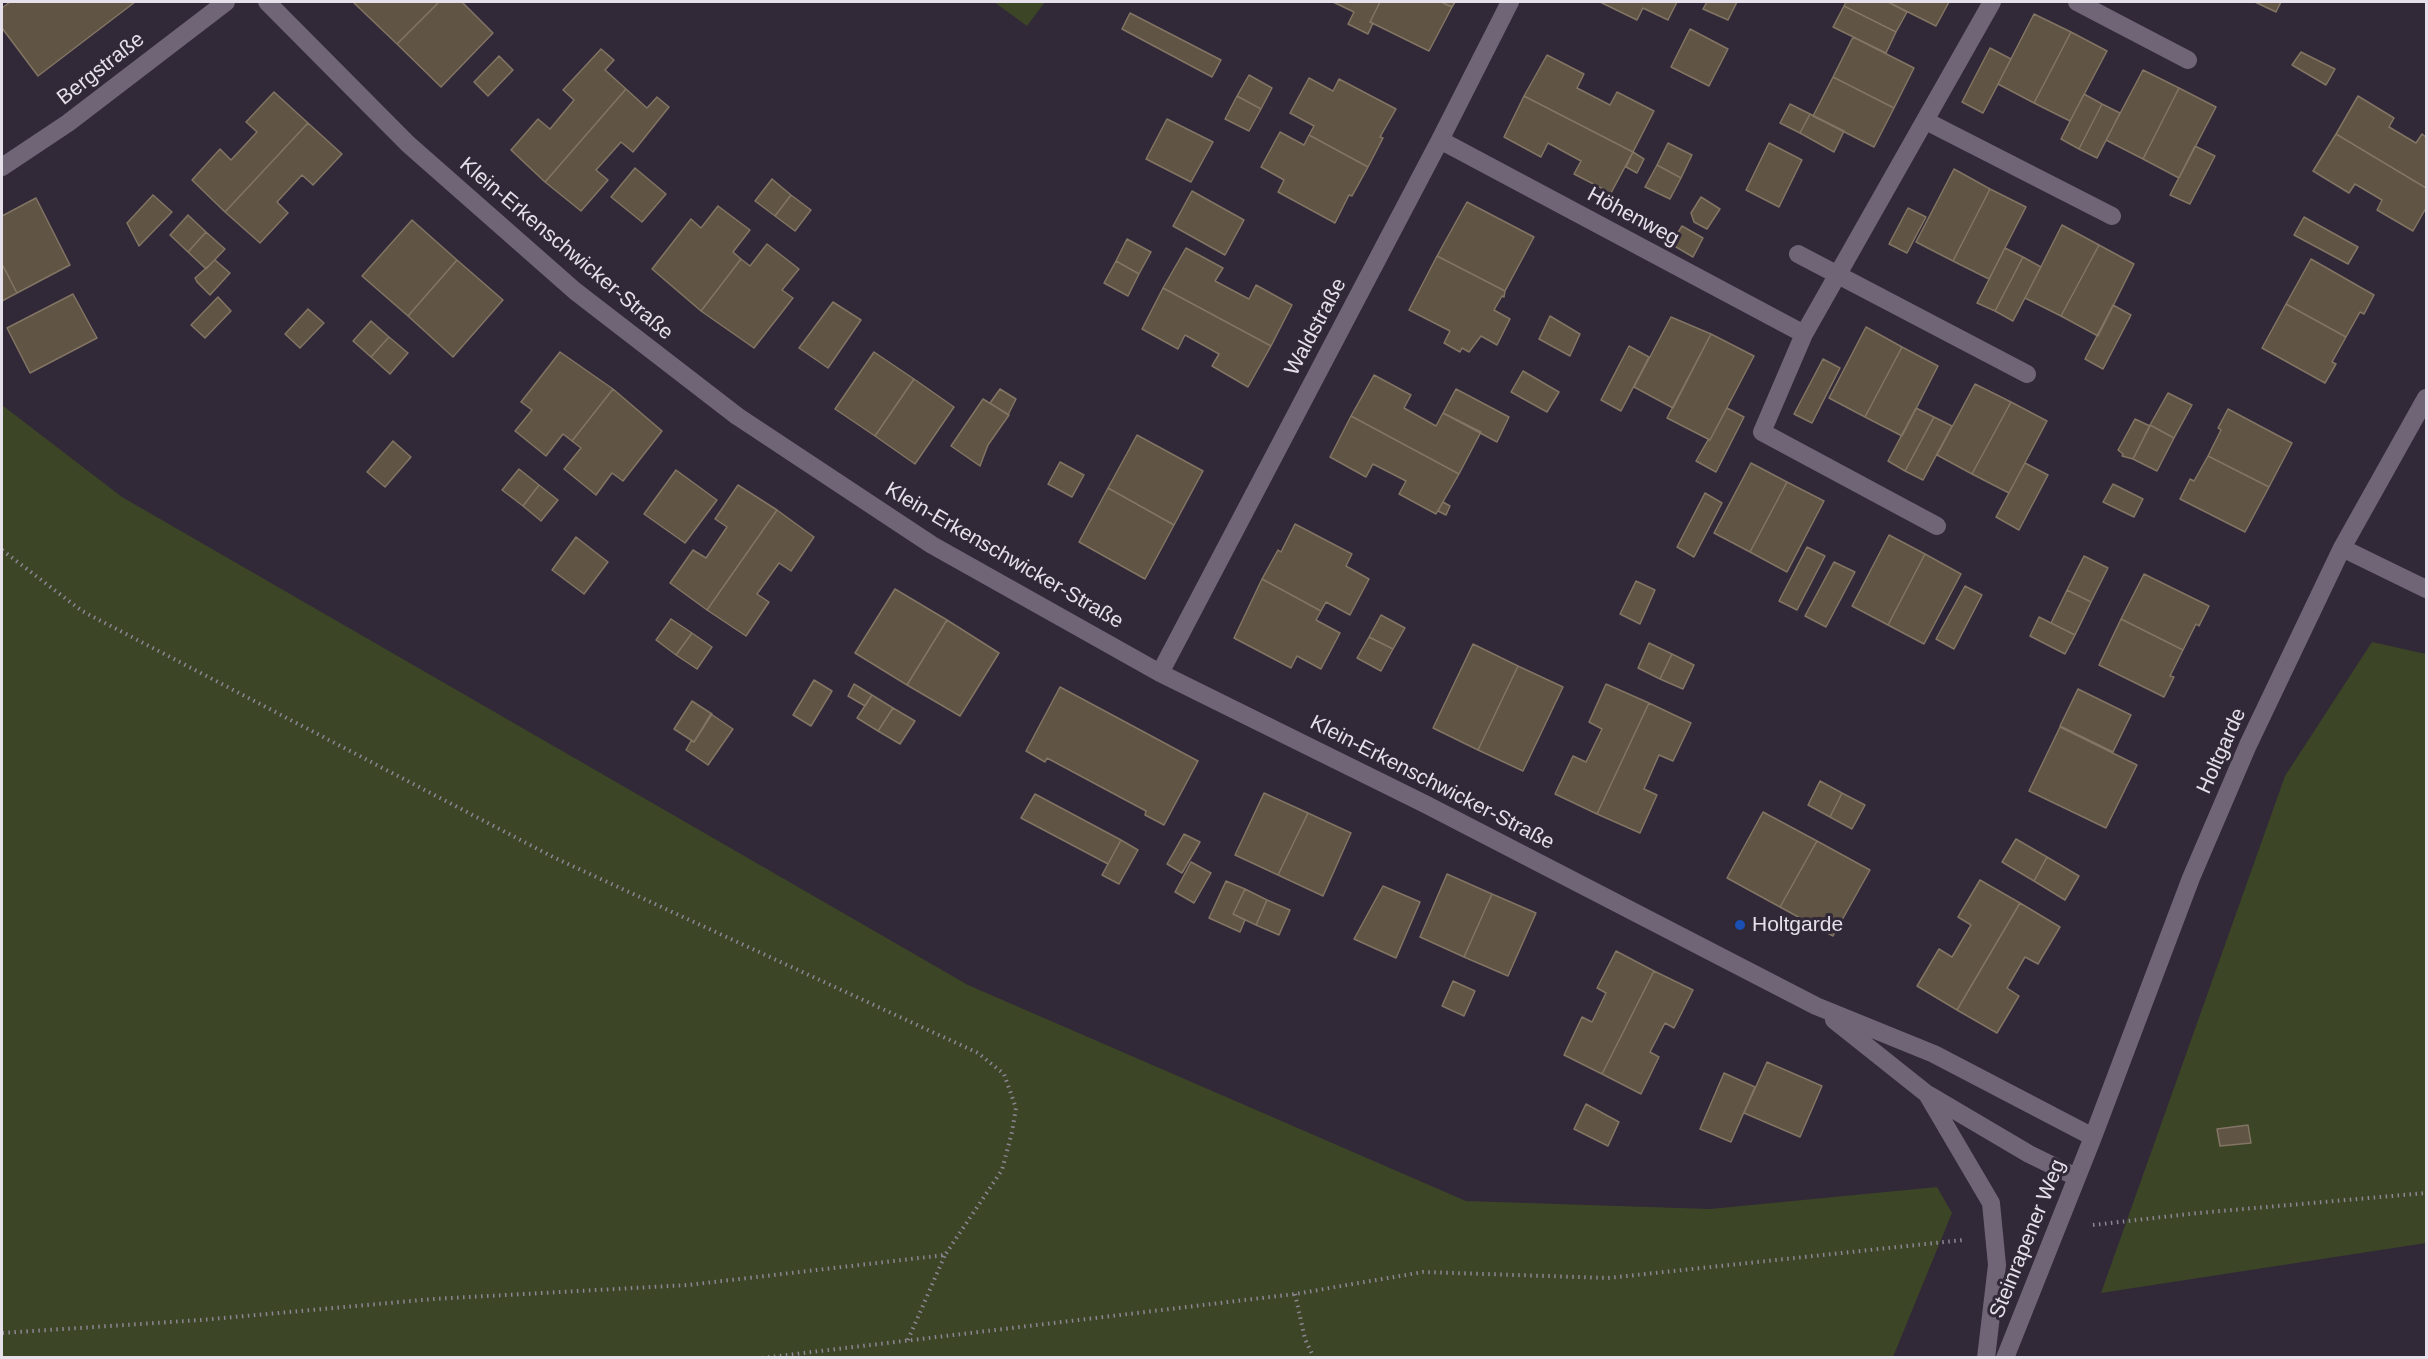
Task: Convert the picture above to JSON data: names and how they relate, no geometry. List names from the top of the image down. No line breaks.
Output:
{"streets":{"street":["Bergstraße","Höhenweg","Klein-Erkenschwicker-Straße","Waldstraße","Holtgarde","Steinrapener Weg"]},"crossings":[["Höhenweg","Waldstraße"],["Klein-Erkenschwicker-Straße","Waldstraße"],["Klein-Erkenschwicker-Straße","Holtgarde"],["Klein-Erkenschwicker-Straße","Steinrapener Weg"],["Holtgarde","Steinrapener Weg"]],"places":["Holtgarde"]}
